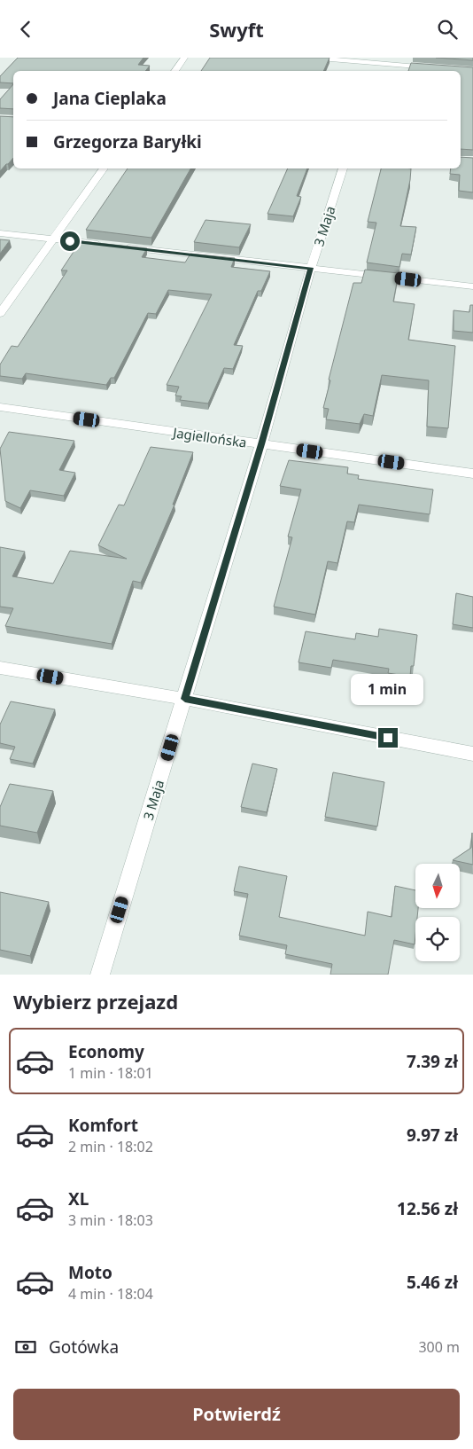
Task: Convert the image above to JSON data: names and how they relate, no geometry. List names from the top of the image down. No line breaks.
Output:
{"streets":{"street":["3 Maja","Jagiellońska"]},"crossings":[["3 Maja","Jagiellońska"]],"north":"bottom","page":{"header":"Swyft","banner":["Jana Cieplaka","Grzegorza Baryłki"],"bubble":"1 min","heading":"Wybierz przejazd","list":[{"name":"Economy","note":"1 min · 18:01","value":"7.39 zł"},{"name":"Komfort","note":"2 min · 18:02","value":"9.97 zł"},{"name":"XL","note":"3 min · 18:03","value":"12.56 zł"},{"name":"Moto","note":"4 min · 18:04","value":"5.46 zł"}],"pay":["Gotówka","300 m"],"buttons":"Potwierdź"}}
